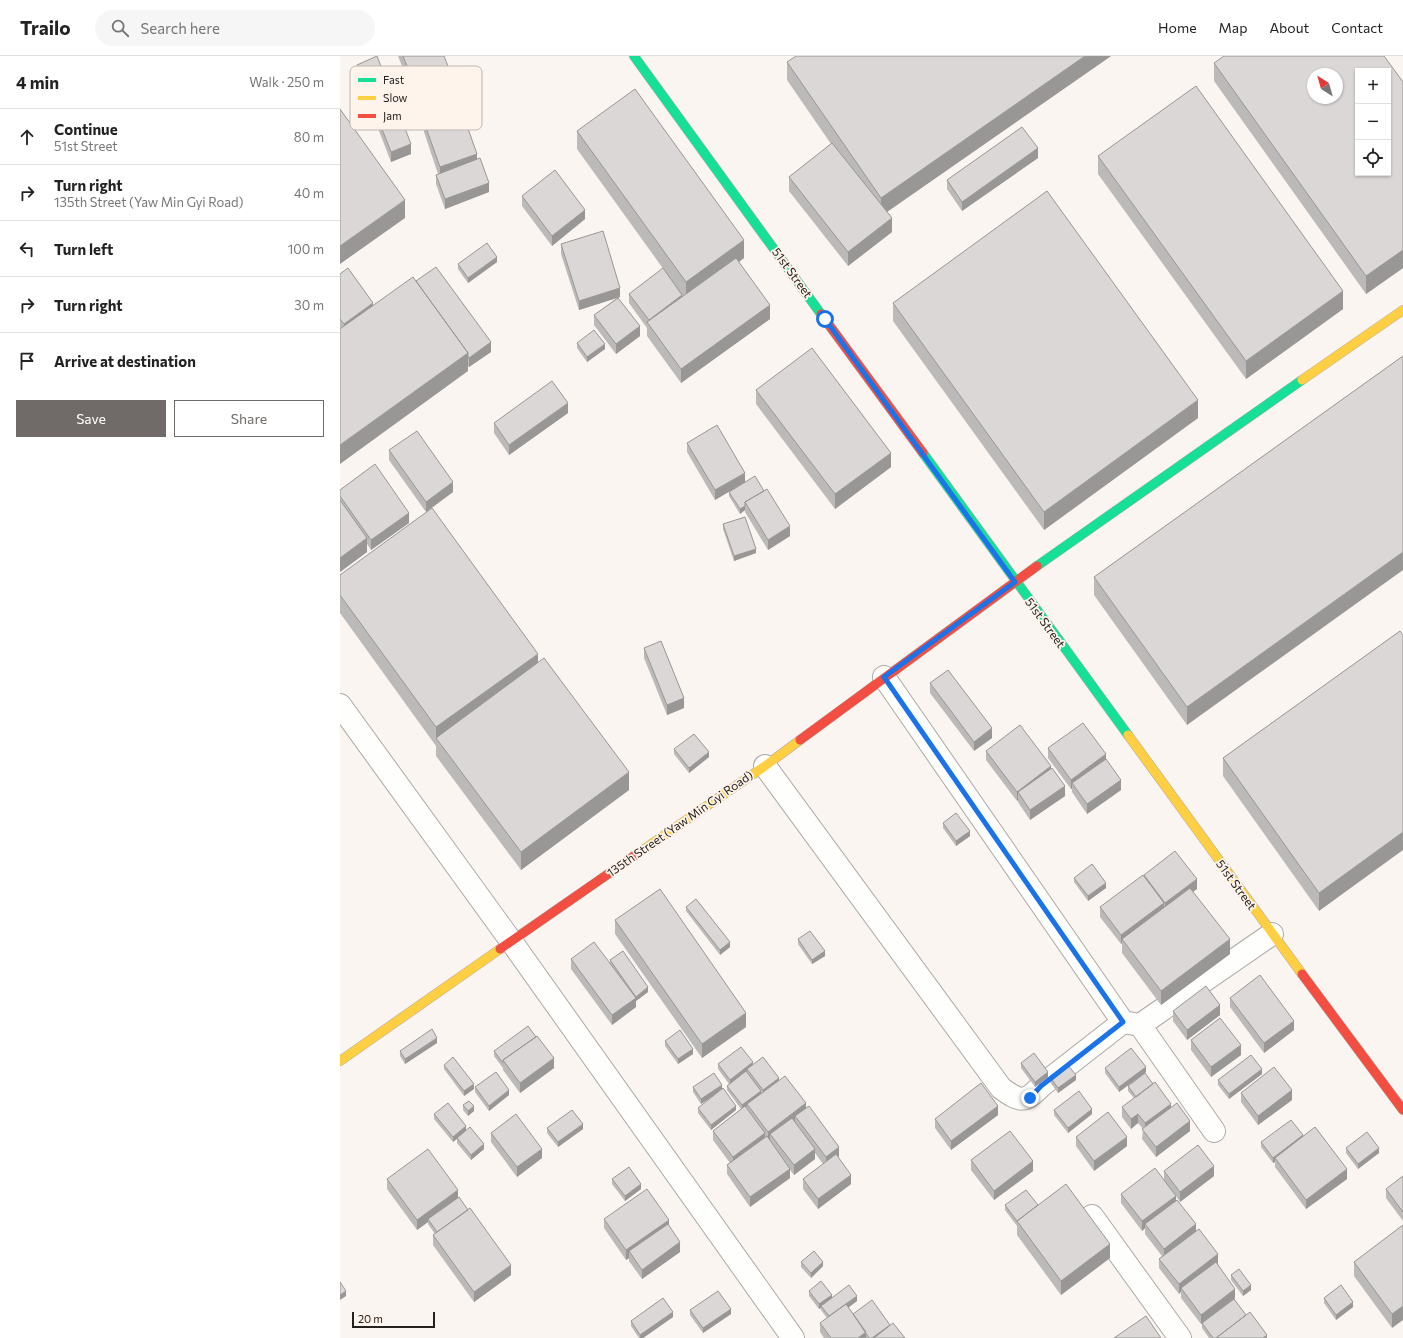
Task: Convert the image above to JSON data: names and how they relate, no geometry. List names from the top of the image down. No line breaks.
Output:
{"streets":{"street":["51st Street","135th Street (Yaw Min Gyi Road)"]},"crossings":[["51st Street","135th Street (Yaw Min Gyi Road)"]],"legend":["Fast","Slow","Jam"],"scale_bar":"20 m","north":"top left","page":{"header":"Trailo","search":"Search here","nav":["Home","Map","About","Contact"],"heading":["4 min","Walk · 250 m"],"map_buttons":["+","−"],"list":[["Continue","51st Street","80 m"],["Turn right","135th Street (Yaw Min Gyi Road)","40 m"],["Turn left","100 m"],["Turn right","30 m"],"Arrive at destination"],"buttons":["Save","Share"],"scale":"20 m"}}
